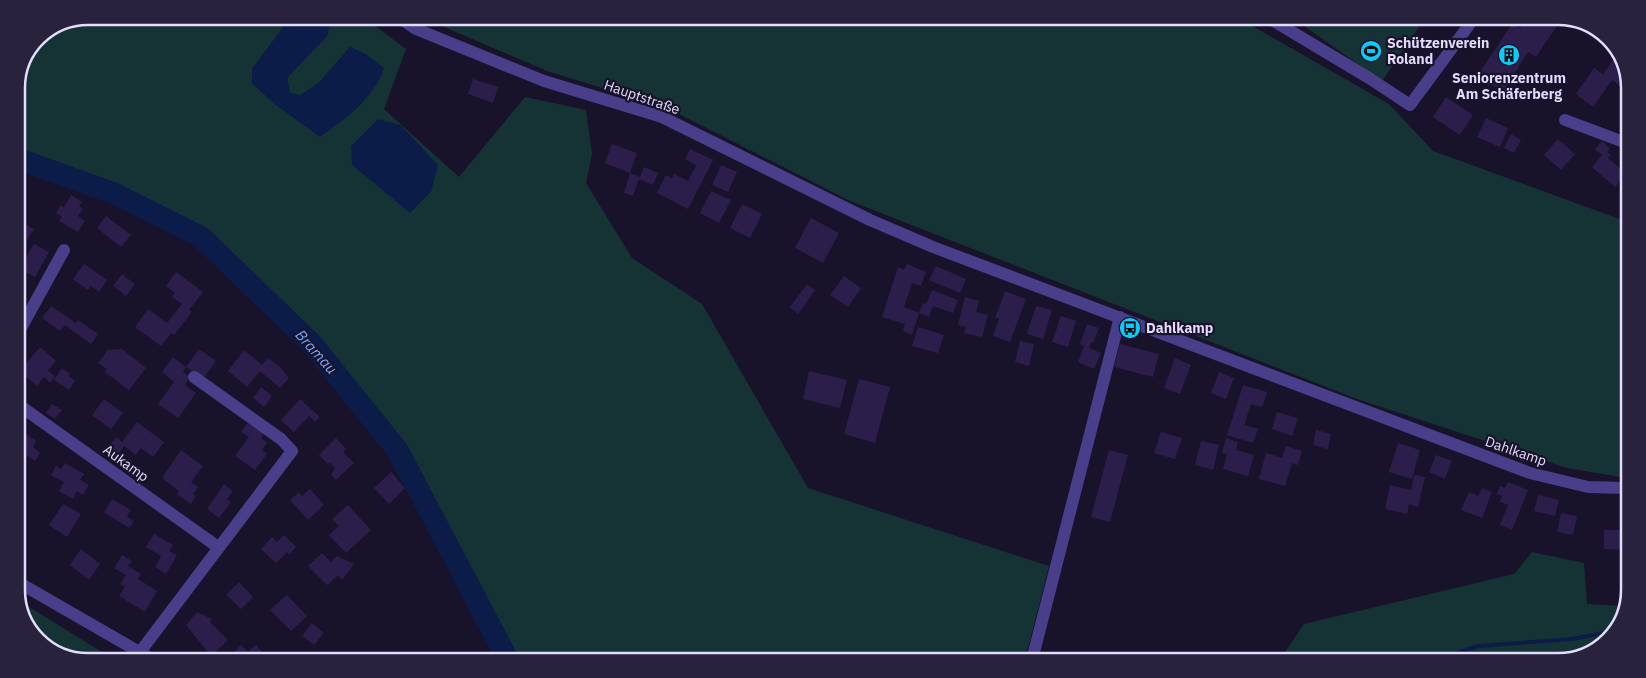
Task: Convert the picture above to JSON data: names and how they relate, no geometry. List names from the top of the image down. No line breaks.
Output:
{"streets":{"street":["Hauptstraße","Dahlkamp","Aukamp"]},"crossings":[["Hauptstraße","Dahlkamp"]],"water":["Bramau"],"places":{"sports":["Schützenverein Roland"],"building":["Seniorenzentrum Am Schäferberg"],"bus stop":["Dahlkamp"]}}
